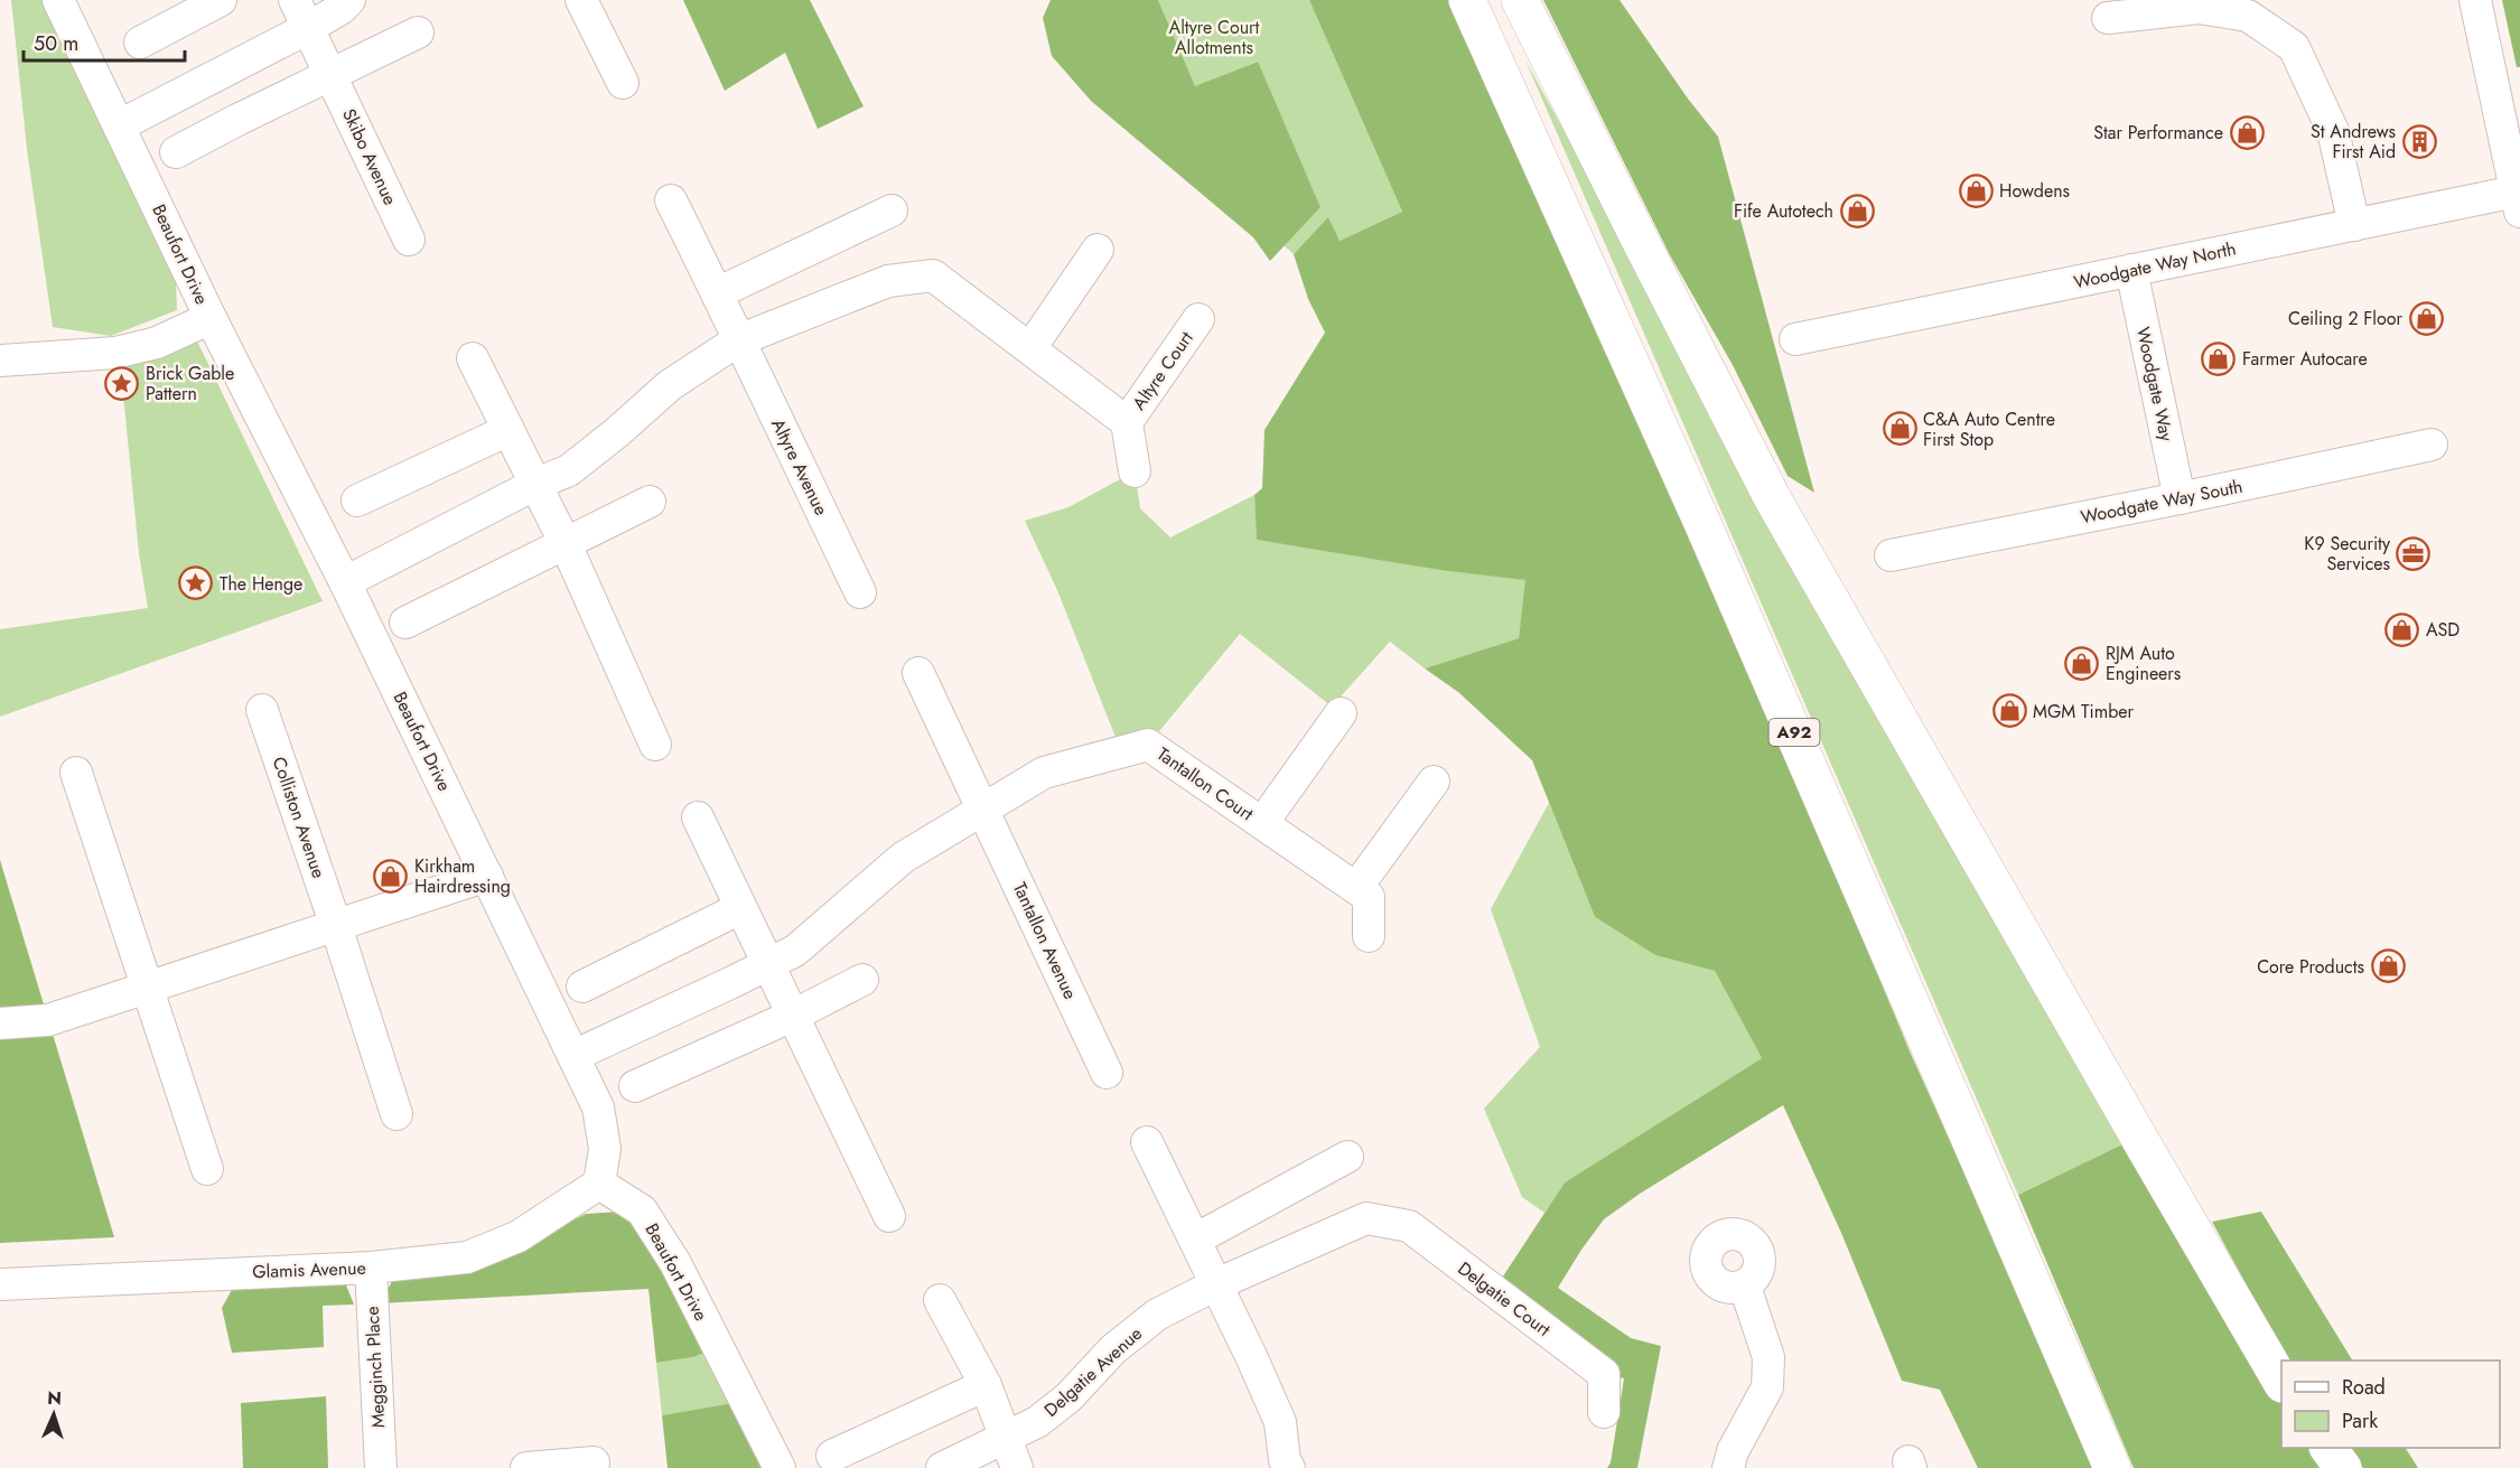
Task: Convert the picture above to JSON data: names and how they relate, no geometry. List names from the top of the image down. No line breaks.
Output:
{"streets":{"highway":["A92"],"street":["Skibo Avenue","Beaufort Drive","Woodgate Way North","Altyre Court","Woodgate Way","Altyre Avenue","Woodgate Way South","Tantallon Court","Colliston Avenue","Tantallon Avenue","Glamis Avenue","Delgatie Court","Megginch Place","Delgatie Avenue"]},"crossings":[["Beaufort Drive","Glamis Avenue"],["Woodgate Way North","Woodgate Way"],["Altyre Court","Altyre Avenue"],["Woodgate Way","Woodgate Way South"],["Tantallon Court","Tantallon Avenue"],["Glamis Avenue","Megginch Place"],["Delgatie Court","Delgatie Avenue"]],"parks":["Altyre Court Allotments"],"places":{"shop":["Star Performance","Howdens","Fife Autotech","Ceiling 2 Floor","Farmer Autocare","C&A Auto Centre First Stop","ASD","RJM Auto Engineers","MGM Timber","Kirkham Hairdressing","Core Products"],"building":["St Andrews First Aid"],"place":["Brick Gable Pattern","The Henge"],"office":["K9 Security Services"]},"legend":["Road","Park"],"scale_bar":"50 m","north":"top"}
